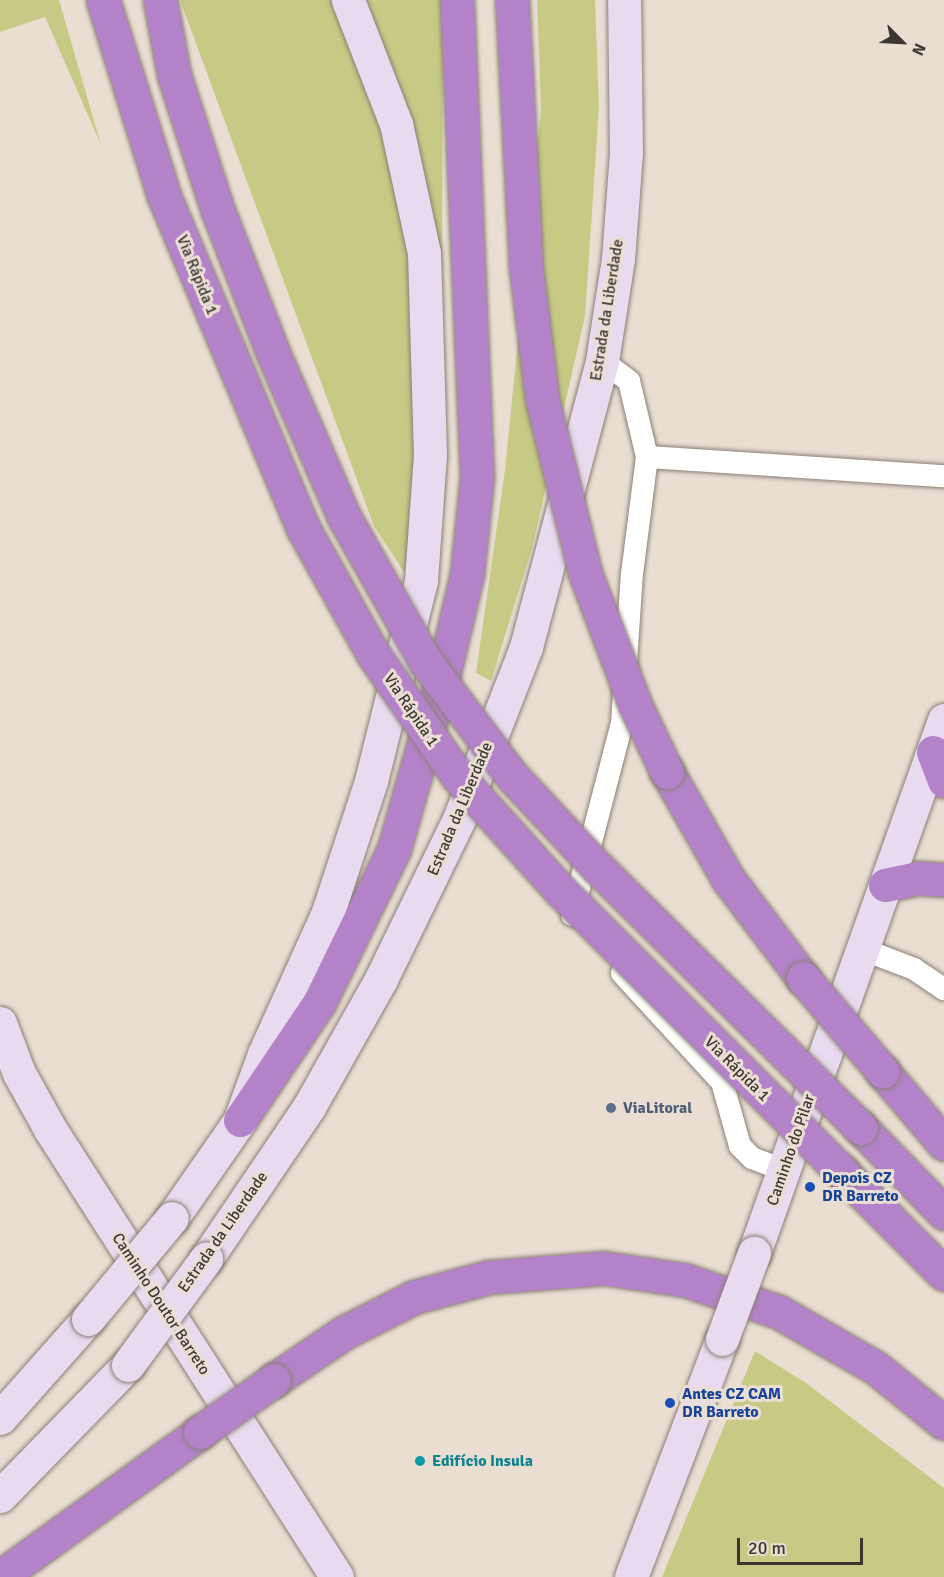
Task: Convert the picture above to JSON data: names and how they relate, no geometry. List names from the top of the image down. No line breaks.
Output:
{"streets":{"highway":["Via Rápida 1"],"main road":["Estrada da Liberdade","Caminho do Pilar","Caminho Doutor Barreto"]},"places":["ViaLitoral","Depois CZ DR Barreto","Antes CZ CAM DR Barreto","Edifício Insula"],"scale_bar":"20 m","north":"bottom right"}
